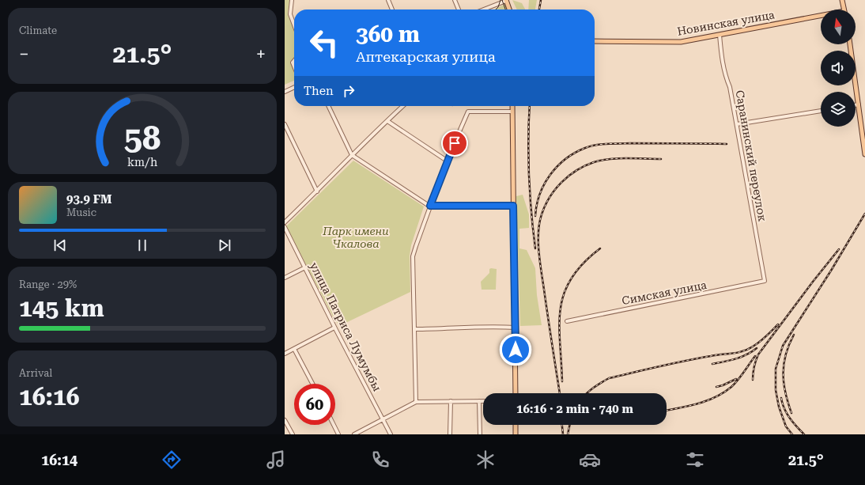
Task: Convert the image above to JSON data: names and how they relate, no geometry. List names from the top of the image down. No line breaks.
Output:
{"streets":{"main road":["Новинская улица"],"street":["Саранинский переулок","Симская улица","улица Патриса Лумумбы"]},"crossings":[["Новинская улица","Саранинский переулок"],["Саранинский переулок","Симская улица"]],"parks":["Парк имени Чкалова"],"north":"top","page":{"tile":["Climate",["Range · 29%","145 km"],["Arrival","16:16"]],"turn":["360 m","Аптекарская улица"],"heat":["−","21.5°","+"],"then":"Then","song":["93.9 FM","Music"],"limit":"60","trip":"16:16 · 2 min · 740 m","tabs":["16:14","21.5°"],"gauge":["58","km/h"]}}
